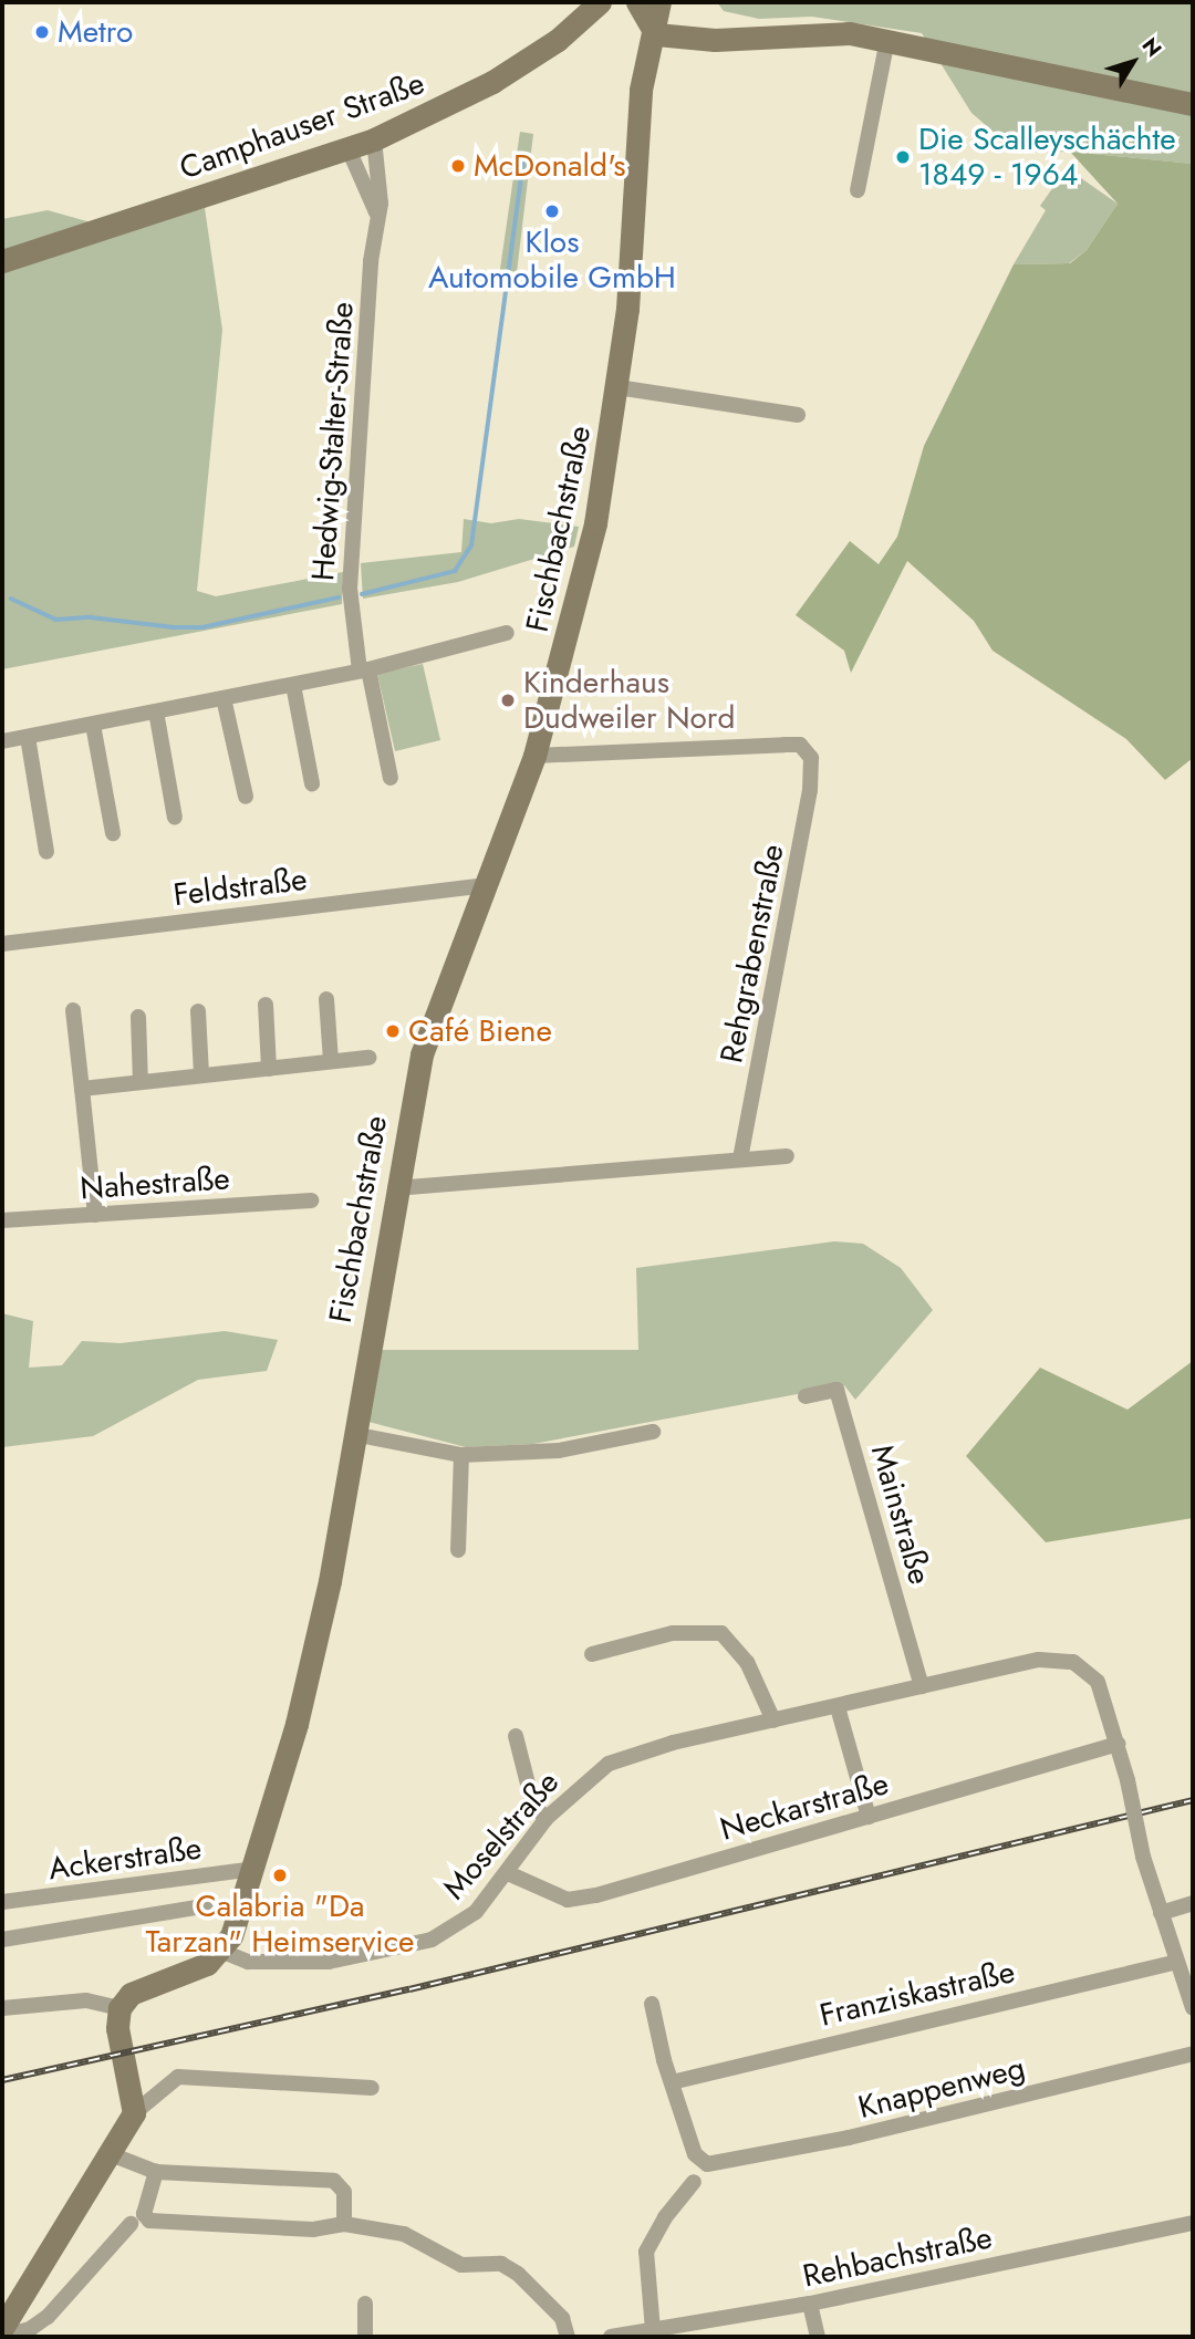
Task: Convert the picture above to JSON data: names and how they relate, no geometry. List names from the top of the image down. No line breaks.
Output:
{"streets":{"street":["Camphauser Straße","Hedwig-Stalter-Straße","Fischbachstraße","Feldstraße","Rehgrabenstraße","Nahestraße","Mainstraße","Neckarstraße","Moselstraße","Ackerstraße","Franziskastraße","Knappenweg","Rehbachstraße"]},"crossings":[["Camphauser Straße","Hedwig-Stalter-Straße"],["Fischbachstraße","Feldstraße"],["Fischbachstraße","Rehgrabenstraße"],["Fischbachstraße","Moselstraße"],["Fischbachstraße","Ackerstraße"],["Mainstraße","Moselstraße"],["Neckarstraße","Moselstraße"],["Moselstraße","Franziskastraße"],["Franziskastraße","Knappenweg"]],"places":["Metro","Die Scalleyschächte 1849 - 1964","McDonald's","Klos Automobile GmbH","Kinderhaus Dudweiler Nord","Café Biene","Calabria \"Da Tarzan\" Heimservice"],"north":"top right"}
